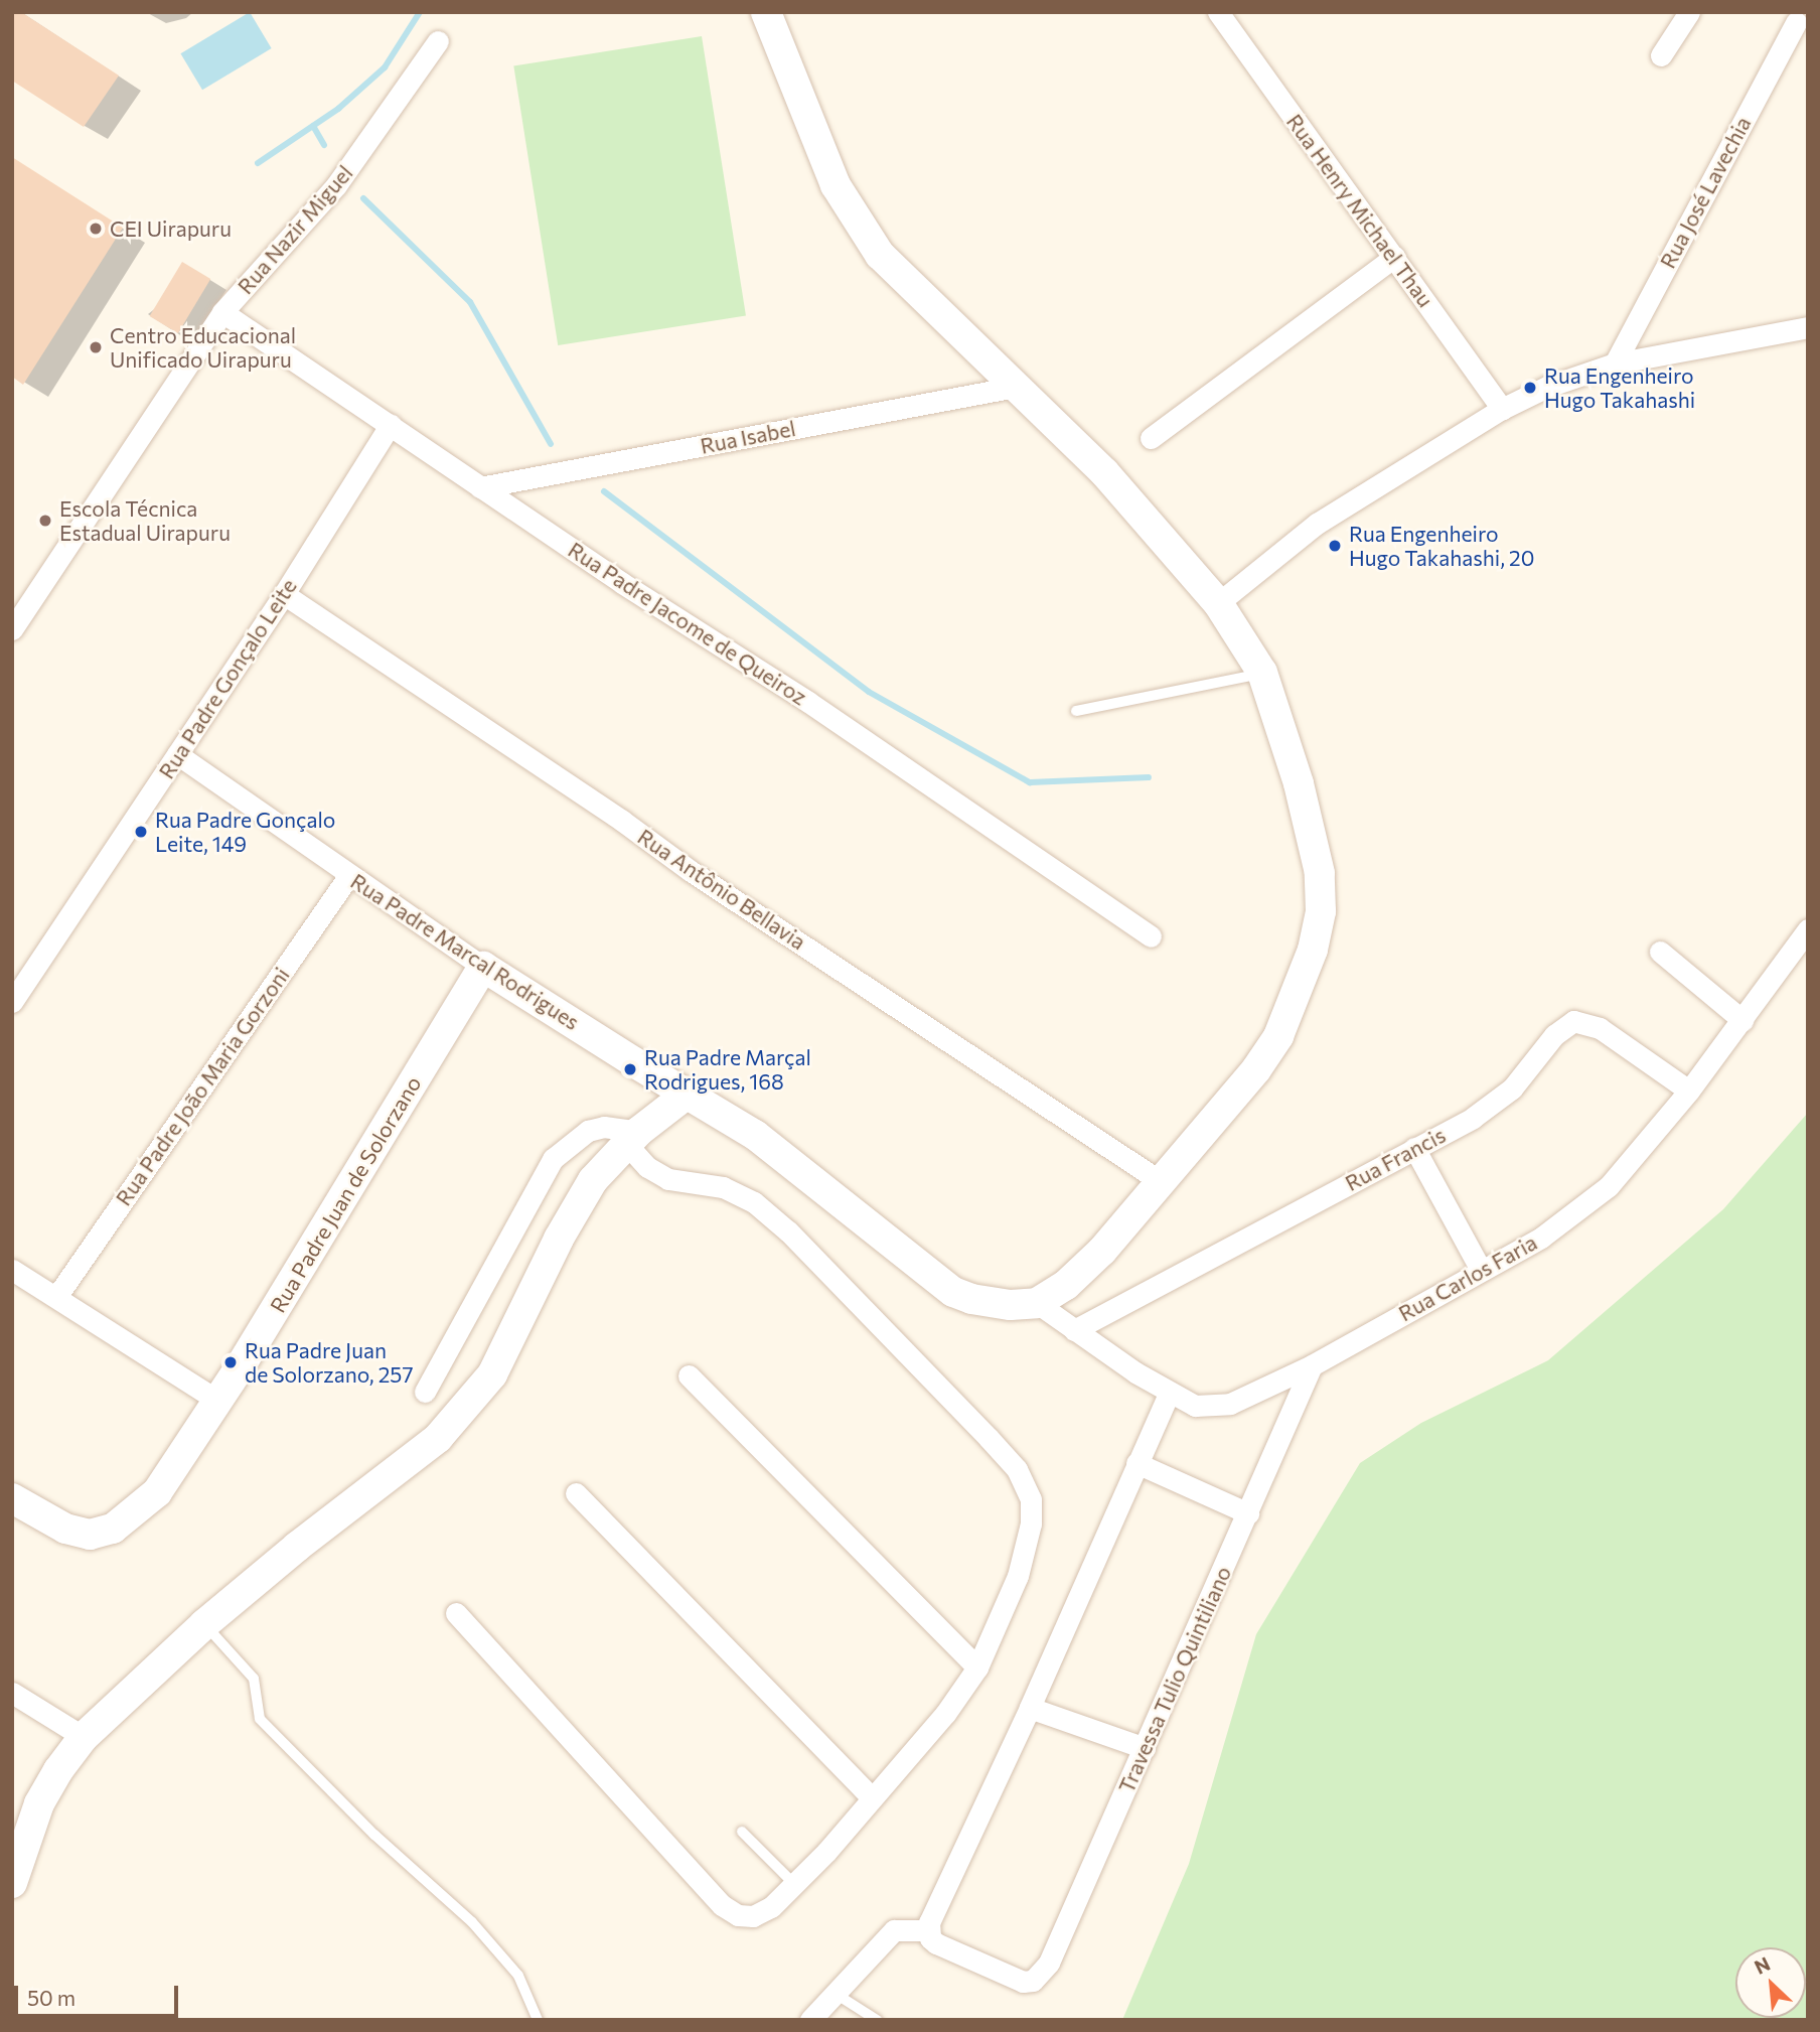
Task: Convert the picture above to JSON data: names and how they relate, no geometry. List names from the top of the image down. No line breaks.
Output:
{"streets":{"main road":["Rua Padre Marcal Rodrigues","Rua Padre Juan de Solorzano"],"street":["Rua José Lavechia","Rua Henry Michael Thau","Rua Nazir Miguel","Rua Isabel","Rua Padre Jacome de Queiroz","Rua Padre Gonçalo Leite","Rua Antônio Bellavia","Rua Padre João Maria Gorzoni","Rua Francis","Rua Carlos Faria","Travessa Tulio Quintiliano"]},"crossings":[["Rua Nazir Miguel","Rua Padre Jacome de Queiroz"],["Rua Isabel","Rua Padre Jacome de Queiroz"],["Rua Padre Jacome de Queiroz","Rua Padre Gonçalo Leite"],["Rua Padre Gonçalo Leite","Rua Antônio Bellavia"],["Rua Padre Gonçalo Leite","Rua Padre Marcal Rodrigues"],["Rua Padre Marcal Rodrigues","Rua Padre João Maria Gorzoni"],["Rua Padre Marcal Rodrigues","Rua Padre Juan de Solorzano"],["Rua Padre Marcal Rodrigues","Rua Carlos Faria"],["Rua Francis","Rua Carlos Faria"],["Rua Carlos Faria","Travessa Tulio Quintiliano"]],"places":["CEI Uirapuru","Centro Educacional Unificado Uirapuru","Rua Engenheiro Hugo Takahashi","Escola Técnica Estadual Uirapuru","Rua Engenheiro Hugo Takahashi, 20","Rua Padre Gonçalo Leite, 149","Rua Padre Marçal Rodrigues, 168","Rua Padre Juan de Solorzano, 257"],"scale_bar":"50 m","north":"top left"}
